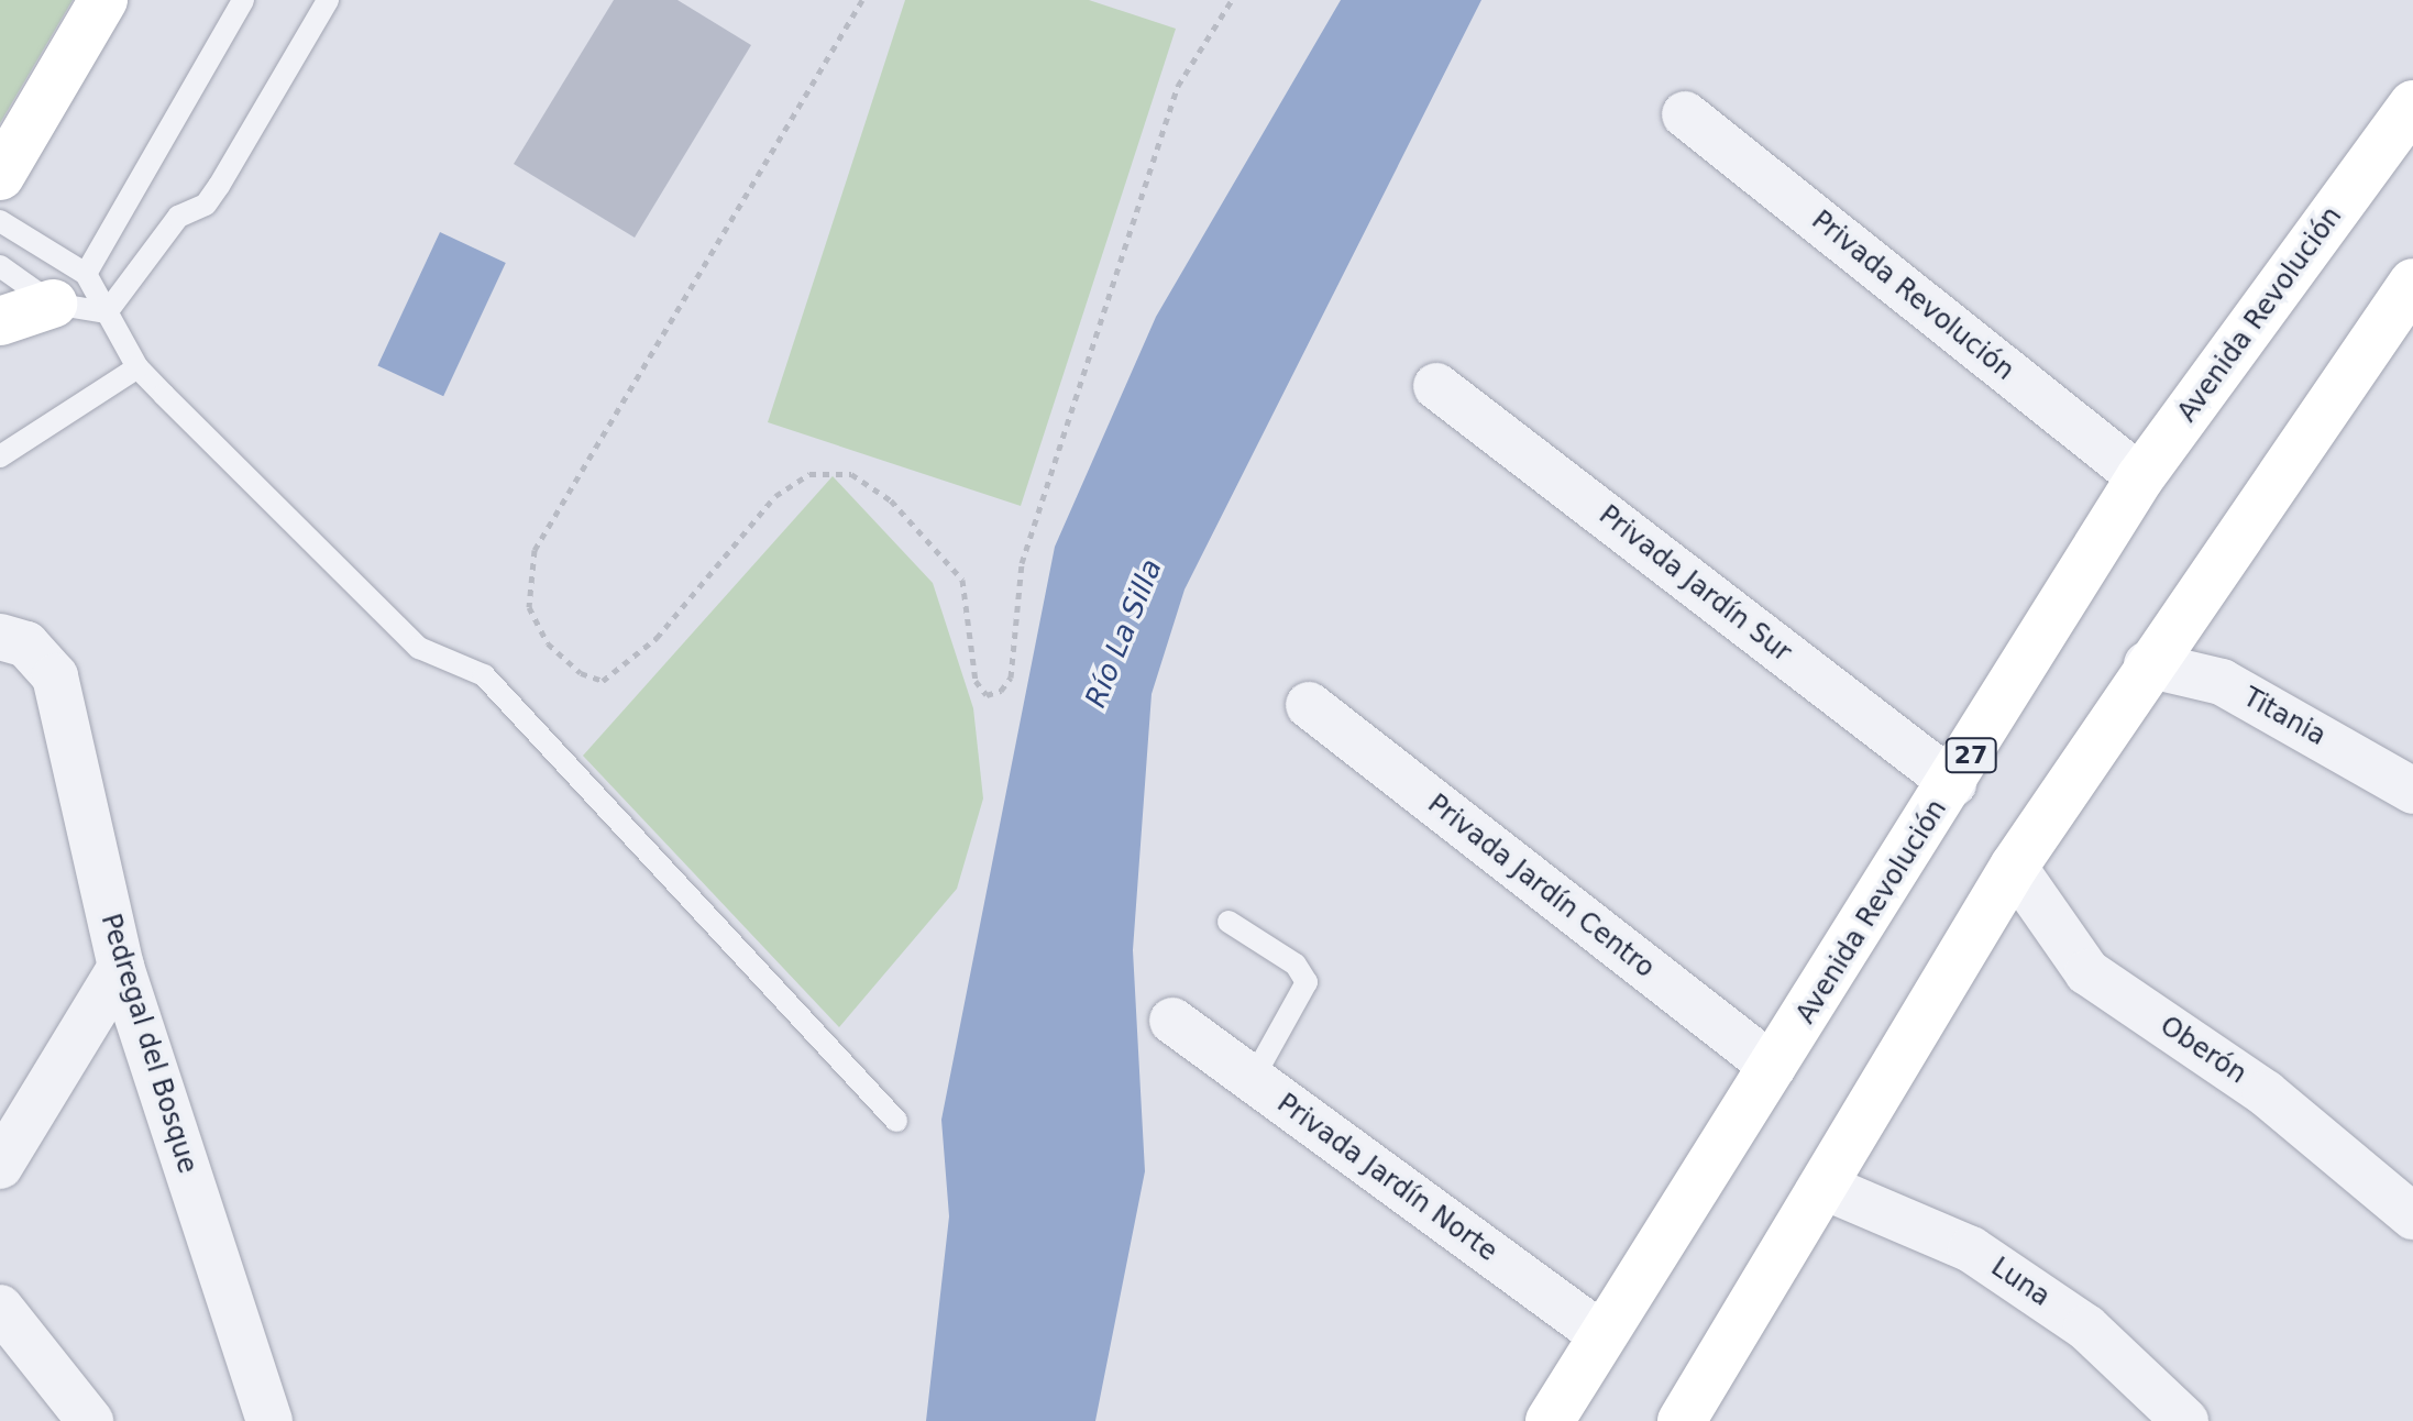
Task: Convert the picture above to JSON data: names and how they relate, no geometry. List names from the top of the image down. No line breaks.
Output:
{"streets":{"main road":["Avenida Revolución","27"],"street":["Privada Revolución","Privada Jardín Sur","Titania","Privada Jardín Centro","Pedregal del Bosque","Oberón","Privada Jardín Norte","Luna"]},"crossings":[["Privada Revolución","Avenida Revolución"],["Avenida Revolución","Privada Jardín Sur"],["Avenida Revolución","Privada Jardín Centro"],["Avenida Revolución","Privada Jardín Norte"]],"water":["Río La Silla"]}
